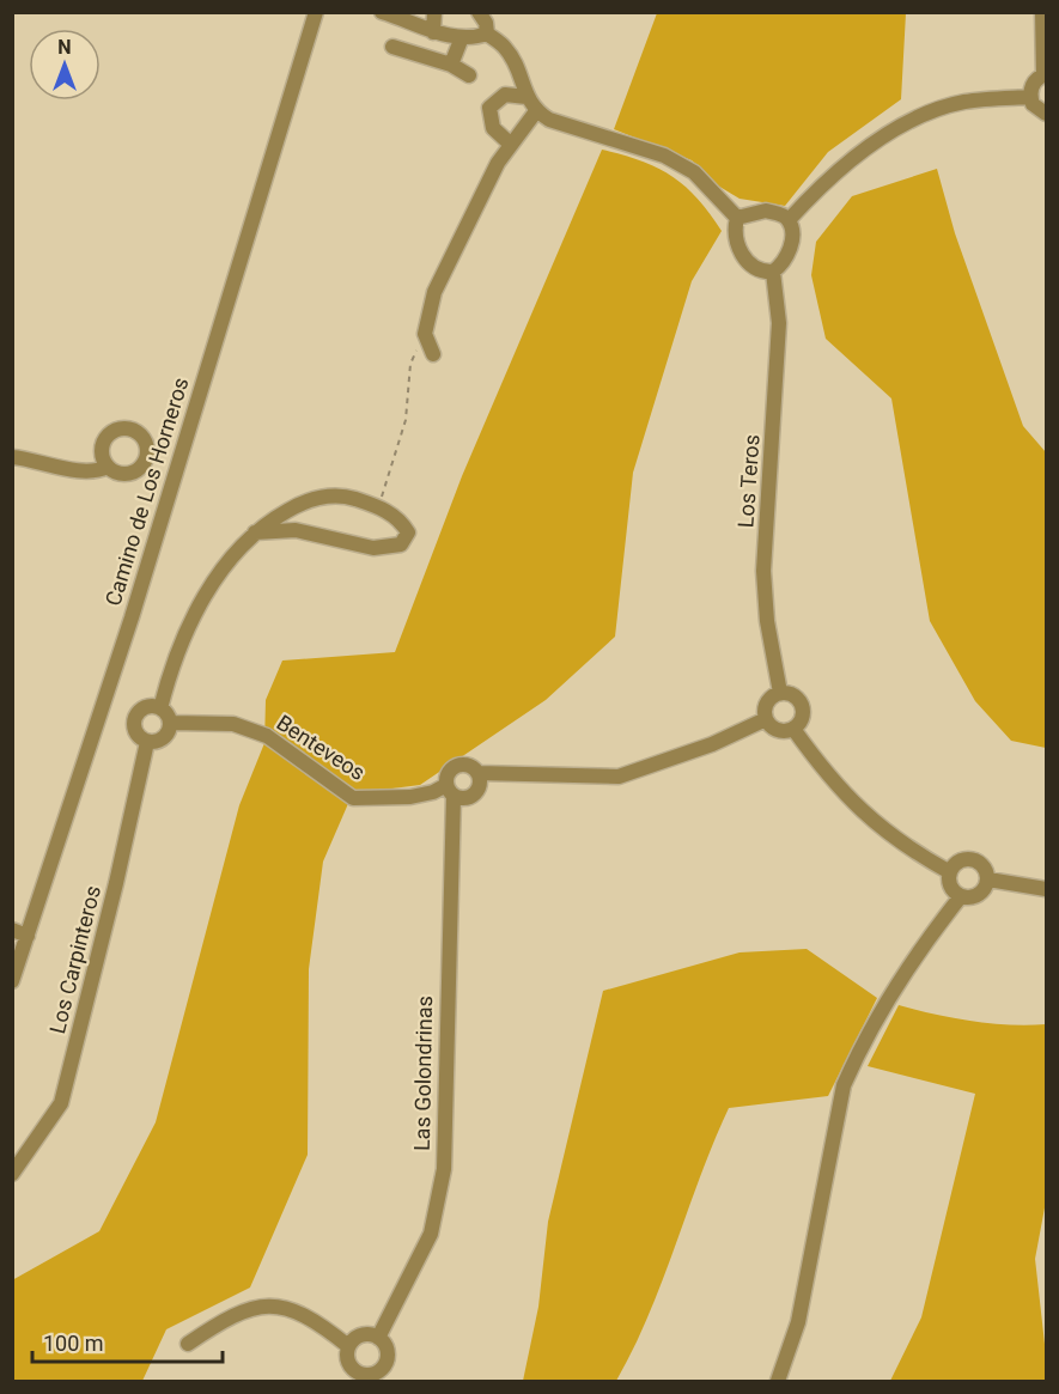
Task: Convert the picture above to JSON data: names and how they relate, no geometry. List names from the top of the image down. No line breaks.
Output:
{"streets":{"street":["Los Teros","Camino de Los Horneros","Benteveos","Los Carpinteros","Las Golondrinas"]},"crossings":[["Los Teros","Benteveos"],["Benteveos","Los Carpinteros"],["Benteveos","Las Golondrinas"]],"scale_bar":"100 m","north":"top"}
